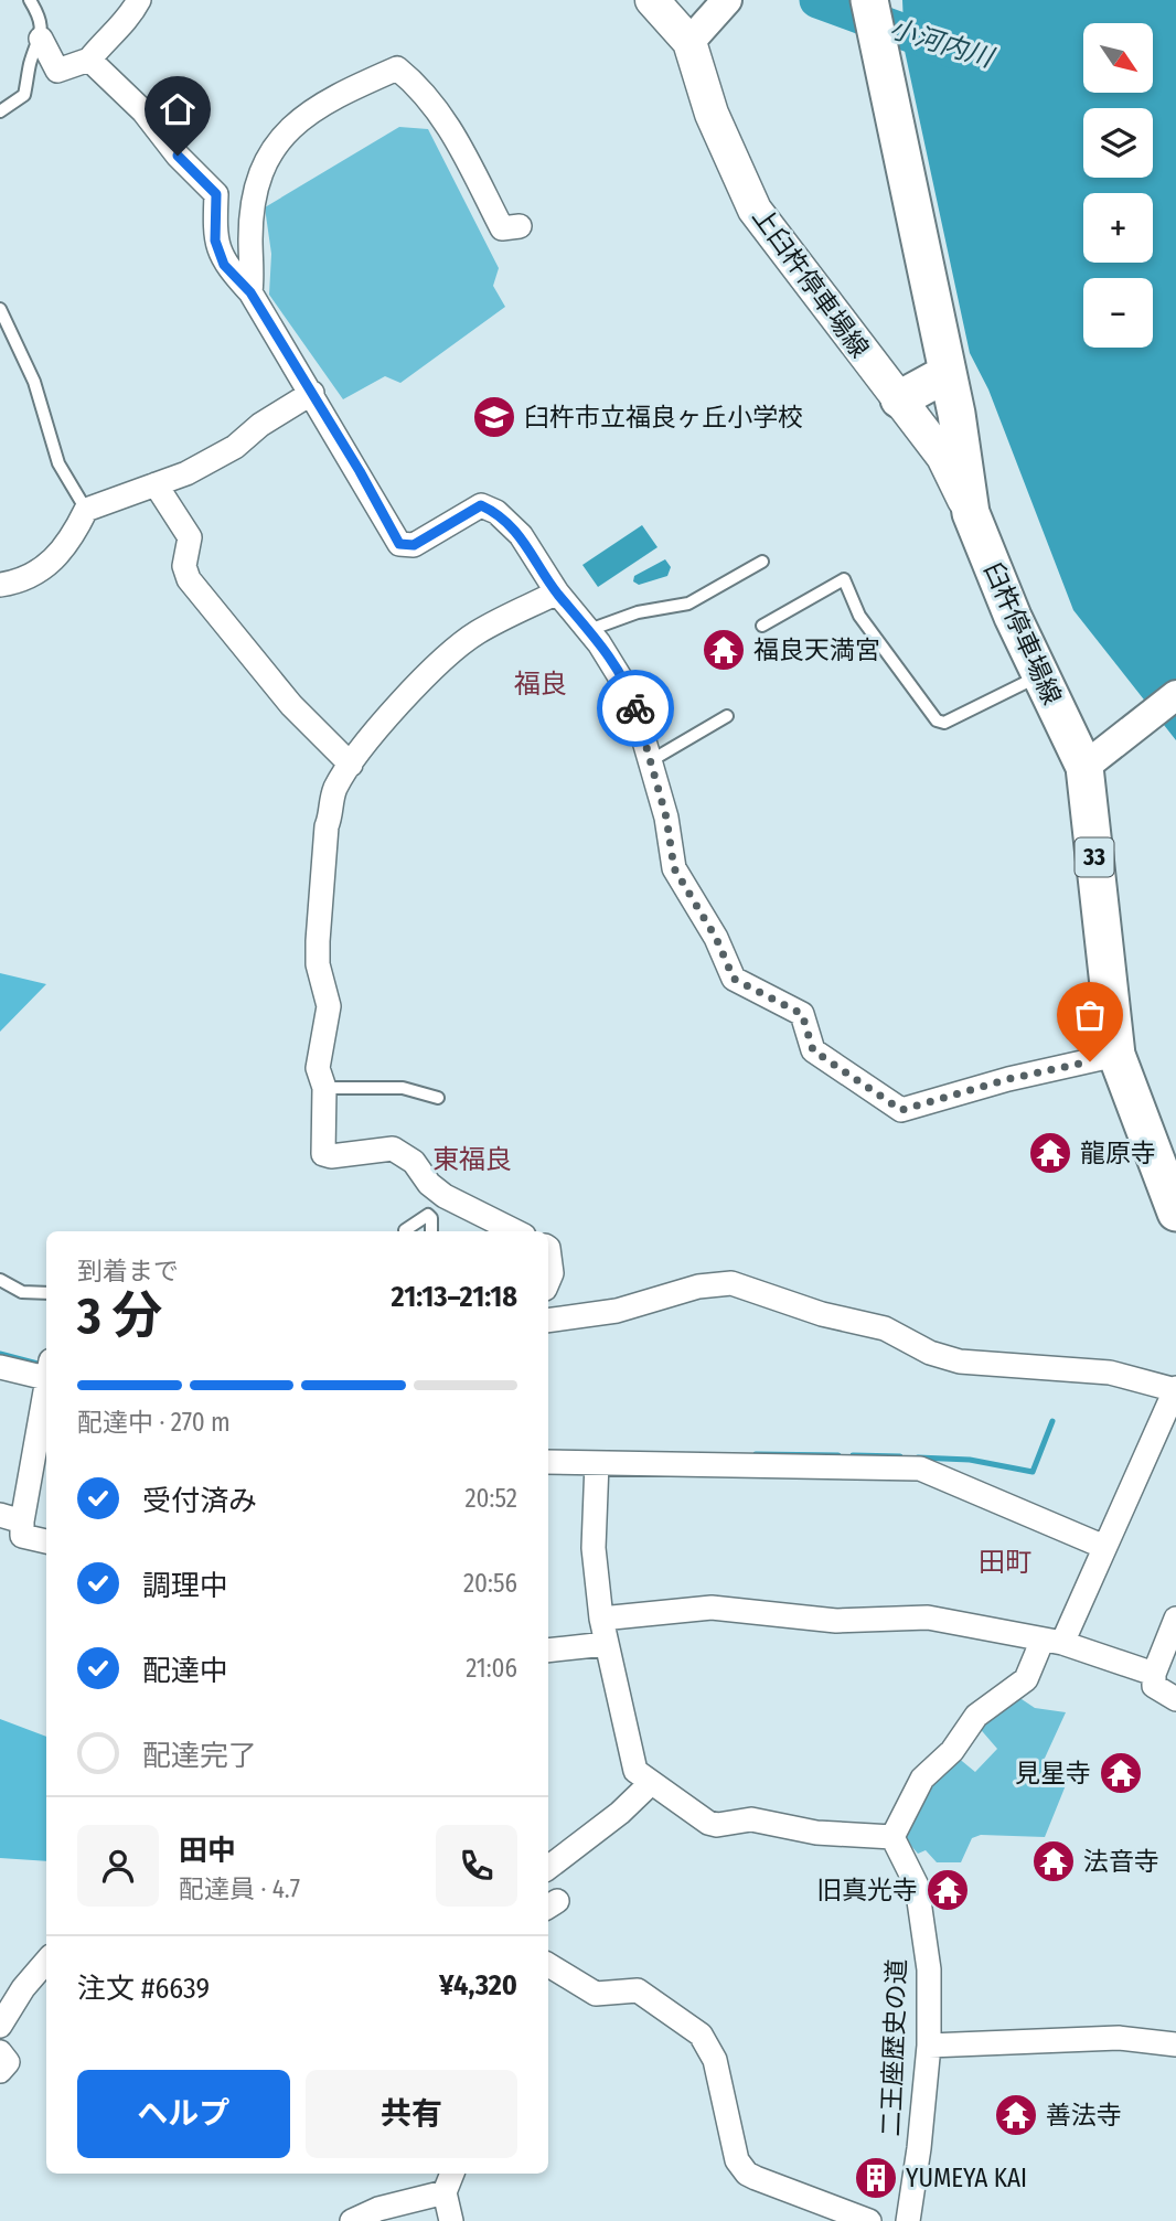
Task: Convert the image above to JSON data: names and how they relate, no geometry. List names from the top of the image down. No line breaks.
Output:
{"streets":{"main road":["上臼杵停車場線","臼杵停車場線","33"],"street":["二王座歴史の道"]},"crossings":[["上臼杵停車場線","臼杵停車場線"]],"districts":["福良","東福良","田町"],"water":["小河内川"],"places":{"school or university":["臼杵市立福良ヶ丘小学校"],"temple":["福良天満宮","龍原寺","見星寺","法音寺","旧真光寺","善法寺"],"building":["YUMEYA KAI"]},"north":"bottom right","page":{"map_buttons":["+","−"],"heading":["3 分","到着まで","21:13–21:18"],"panel":["田中","配達員 · 4.7","注文 #6639","¥4,320"],"bar":"配達中 · 270 m","list":[["受付済み","20:52"],["調理中","20:56"],["配達中","21:06"],"配達完了"],"buttons":["ヘルプ","共有"]}}
